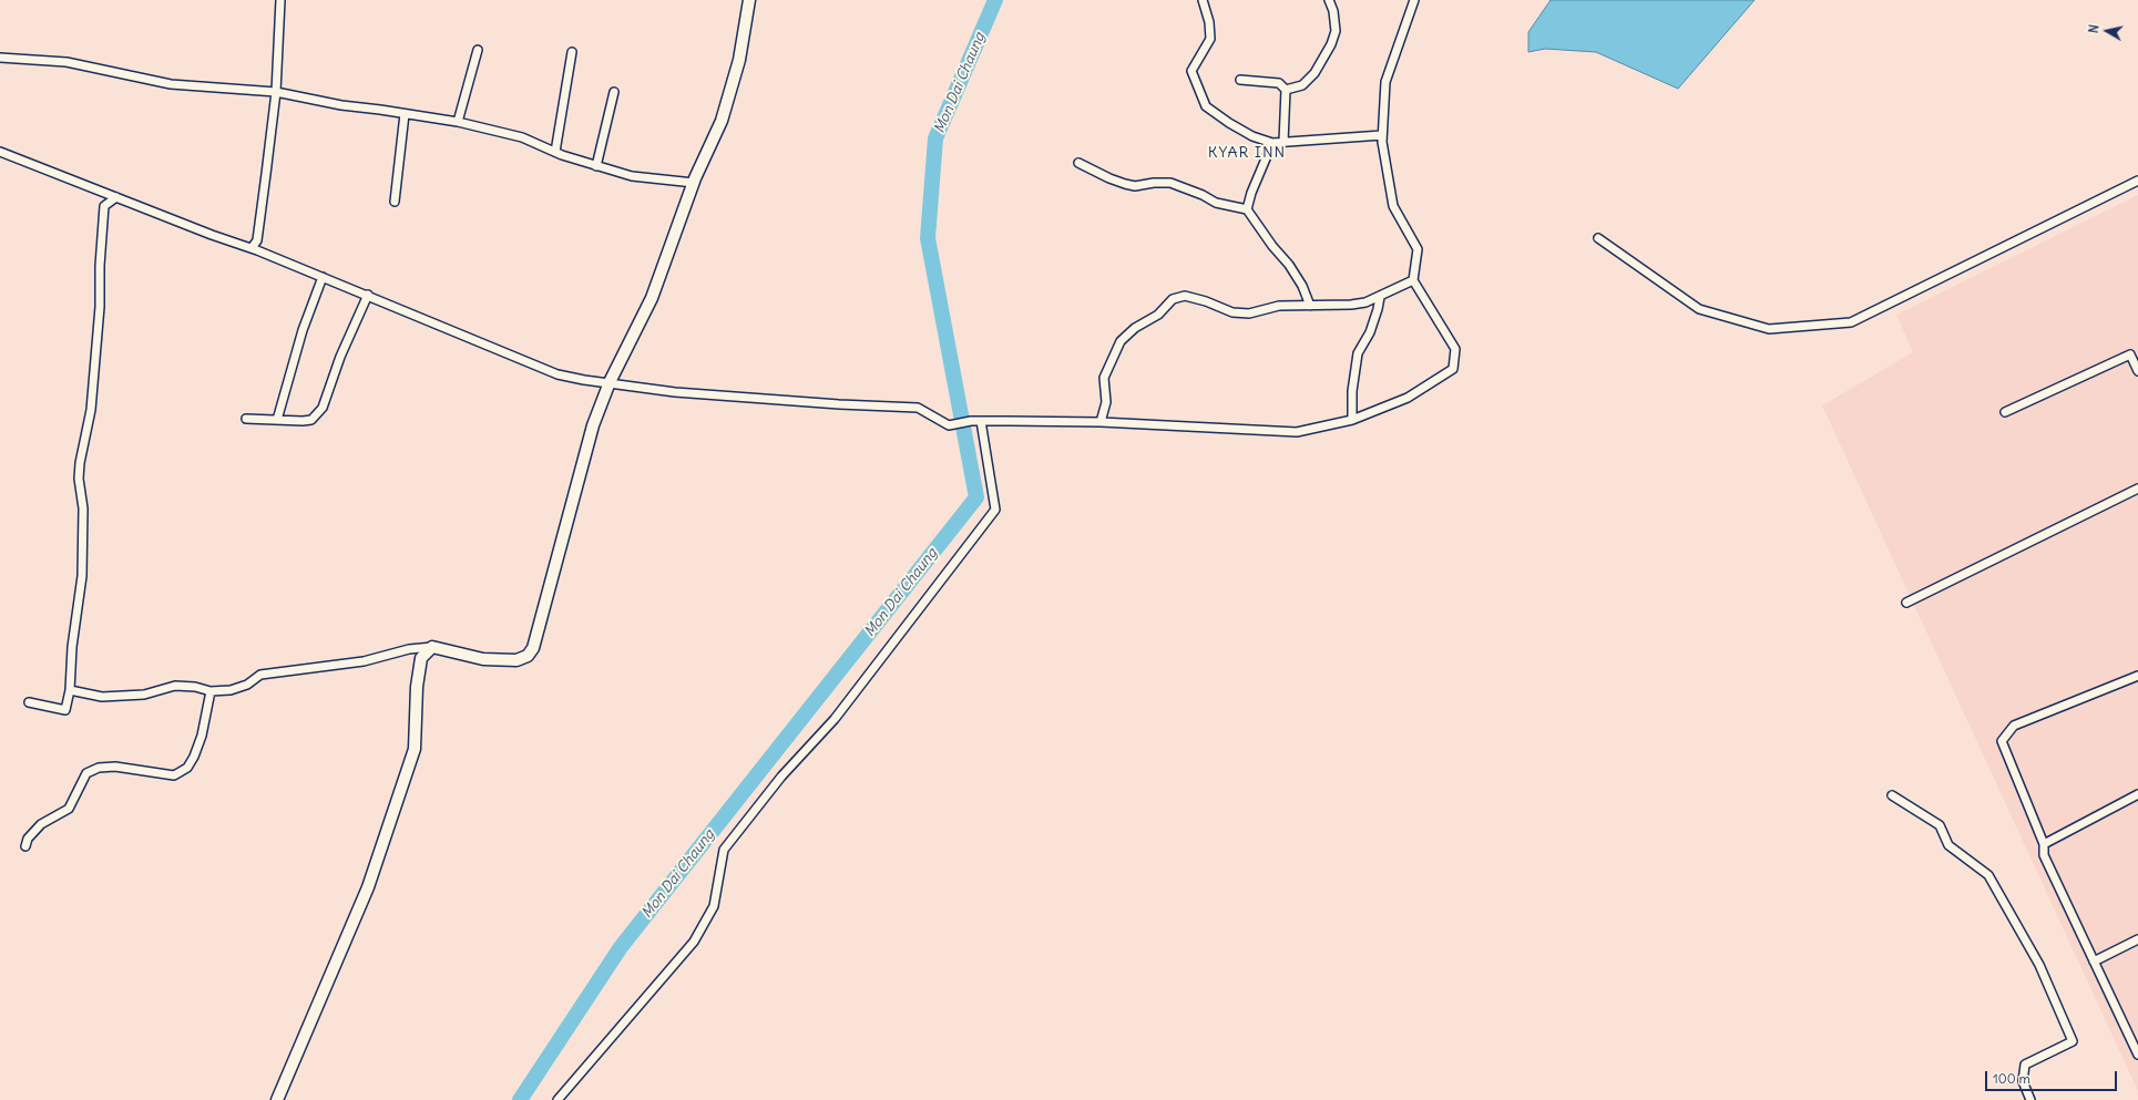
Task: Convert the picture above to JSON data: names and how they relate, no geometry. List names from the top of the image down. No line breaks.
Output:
{"districts":["KYAR INN"],"water":["Mon Dai Chaung"],"scale_bar":"100 m","north":"left"}
